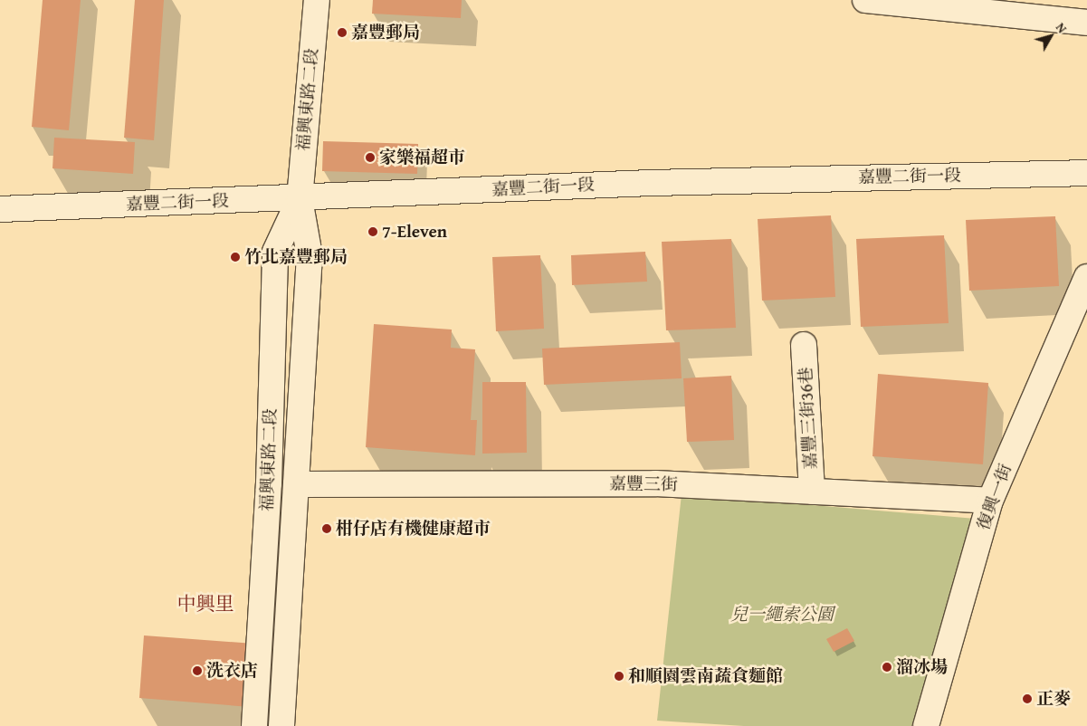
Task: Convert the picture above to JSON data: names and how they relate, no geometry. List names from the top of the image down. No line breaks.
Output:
{"streets":{"street":["福興東路二段","嘉豐二街一段","嘉豐三街36巷","嘉豐三街","復興一街"]},"crossings":[["福興東路二段","嘉豐二街一段"],["福興東路二段","嘉豐三街"],["嘉豐三街36巷","嘉豐三街"],["嘉豐三街","復興一街"]],"districts":["中興里"],"parks":["兒一繩索公園"],"places":["嘉豐郵局","家樂福超市","7-Eleven","竹北嘉豐郵局","柑仔店有機健康超市","溜冰場","洗衣店","和順園雲南蔬食麵館","正麥"],"north":"top right"}
